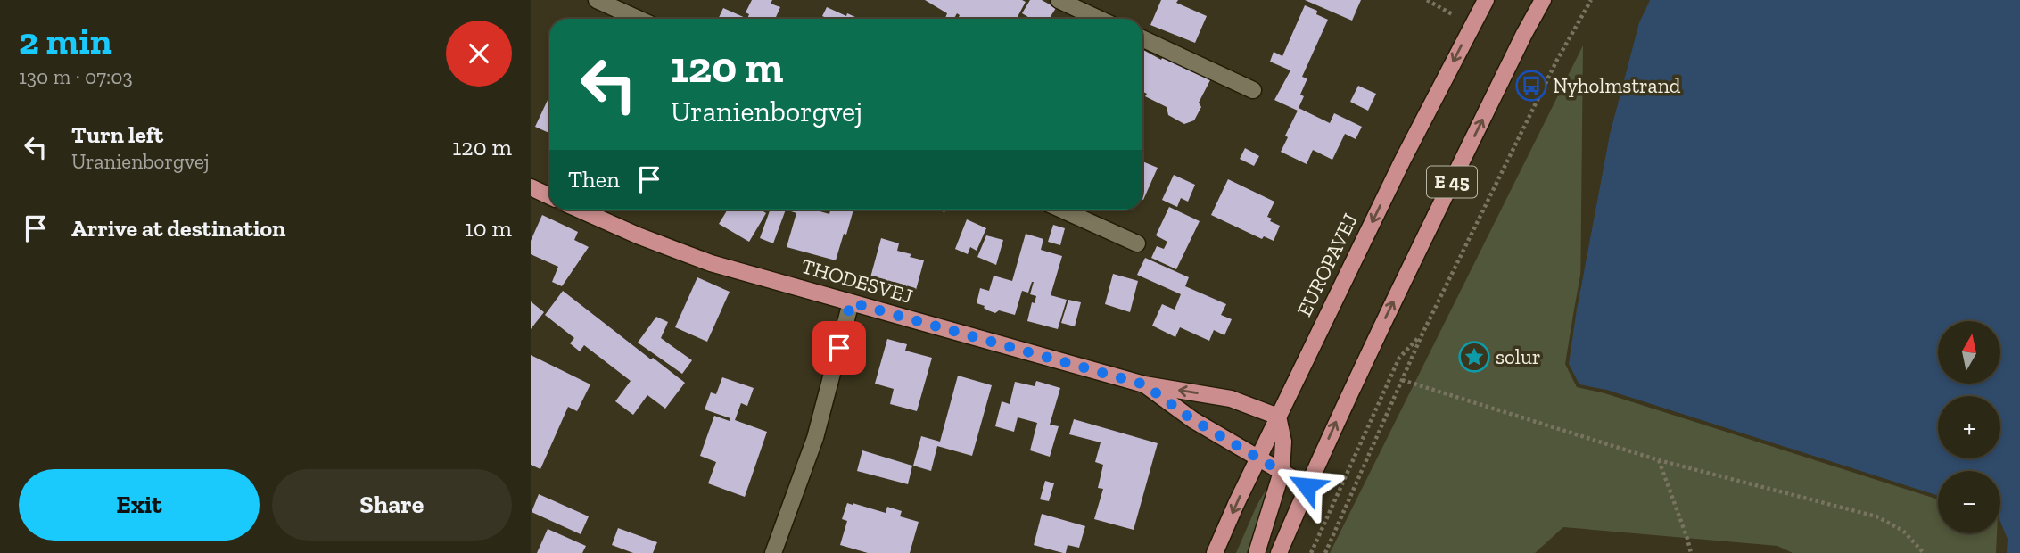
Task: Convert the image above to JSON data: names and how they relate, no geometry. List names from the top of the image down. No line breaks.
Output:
{"streets":{"main road":["E 45","EUROPAVEJ","THODESVEJ"]},"crossings":[["E 45","THODESVEJ"],["EUROPAVEJ","THODESVEJ"]],"places":{"bus stop":["Nyholmstrand"],"place":["solur"]},"north":"top","page":{"heading":["2 min","130 m · 07:03"],"turn":["120 m","Uranienborgvej"],"list":[{"name":"Turn left","note":"Uranienborgvej","value":"120 m"},{"name":"Arrive at destination","value":"10 m"}],"then":"Then","map_buttons":["+","−"],"buttons":["Exit","Share"]}}
